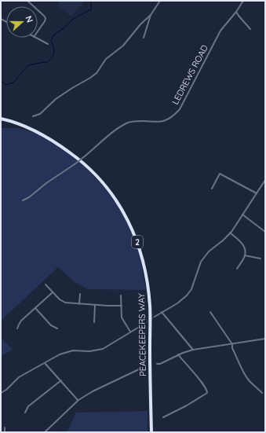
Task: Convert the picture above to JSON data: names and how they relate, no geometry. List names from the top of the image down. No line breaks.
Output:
{"streets":{"highway":["2","PEACEKEEPERS WAY"],"street":["LEDREWS ROAD"]},"north":"right"}
